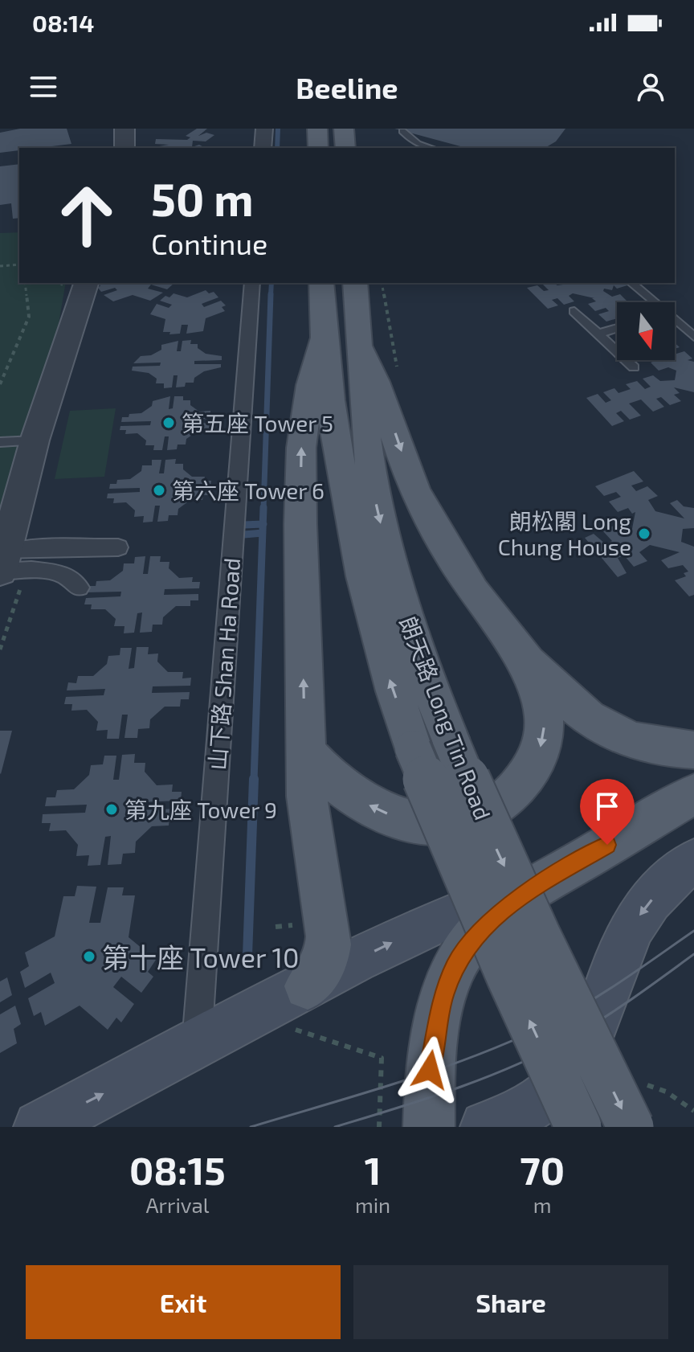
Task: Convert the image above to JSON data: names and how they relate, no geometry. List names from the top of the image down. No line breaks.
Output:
{"streets":{"main road":["朗天路 Long Tin Road"],"street":["山下路 Shan Ha Road"]},"places":["第五座 Tower 5","第六座 Tower 6","朗松閣 Long Chung House","第九座 Tower 9","第十座 Tower 10"],"north":"bottom","page":{"status":"08:14","header":"Beeline","turn":["50 m","Continue"],"eta":["08:15","Arrival","1","min","70","m"],"buttons":["Exit","Share"]}}
